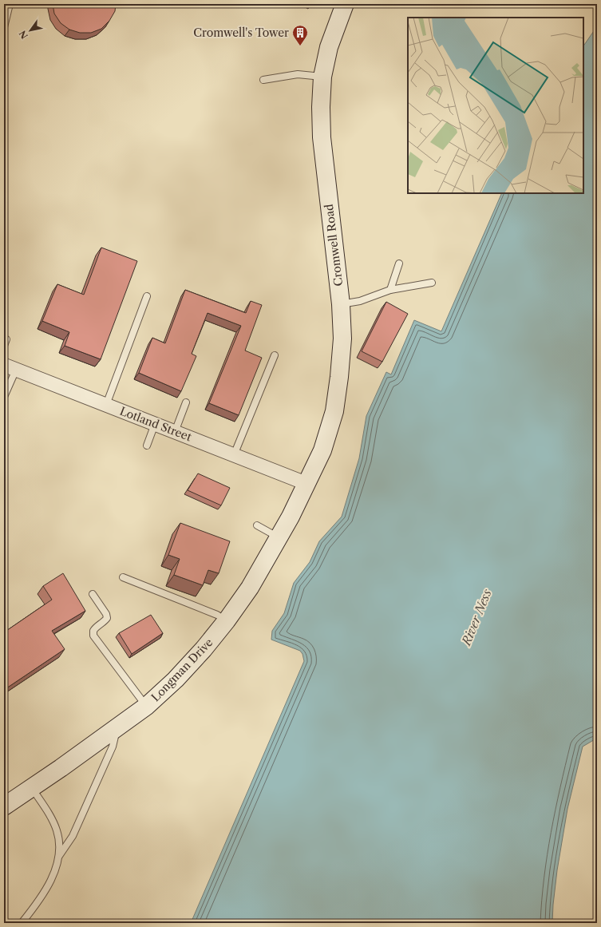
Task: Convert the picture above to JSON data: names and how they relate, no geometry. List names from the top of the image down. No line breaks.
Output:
{"streets":{"street":["Cromwell Road","Lotland Street","Longman Drive"]},"crossings":[["Cromwell Road","Lotland Street"],["Cromwell Road","Longman Drive"],["Lotland Street","Longman Drive"]],"water":["River Ness"],"places":{"building":["Cromwell's Tower"]},"north":"bottom left"}
